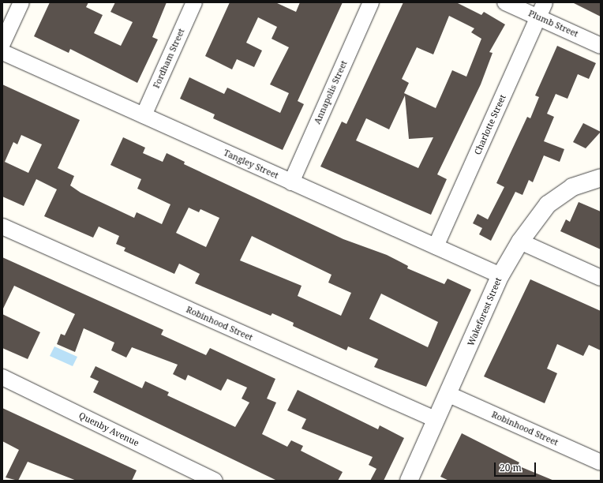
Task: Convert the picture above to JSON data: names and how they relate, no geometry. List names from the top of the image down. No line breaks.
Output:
{"streets":{"street":["Plumb Street","Fordham Street","Annapolis Street","Charlotte Street","Tangley Street","Wakeforest Street","Robinhood Street","Quenby Avenue"]},"crossings":[["Plumb Street","Charlotte Street"],["Fordham Street","Tangley Street"],["Annapolis Street","Tangley Street"],["Charlotte Street","Tangley Street"],["Tangley Street","Wakeforest Street"],["Wakeforest Street","Robinhood Street"]],"scale_bar":"20 m"}
